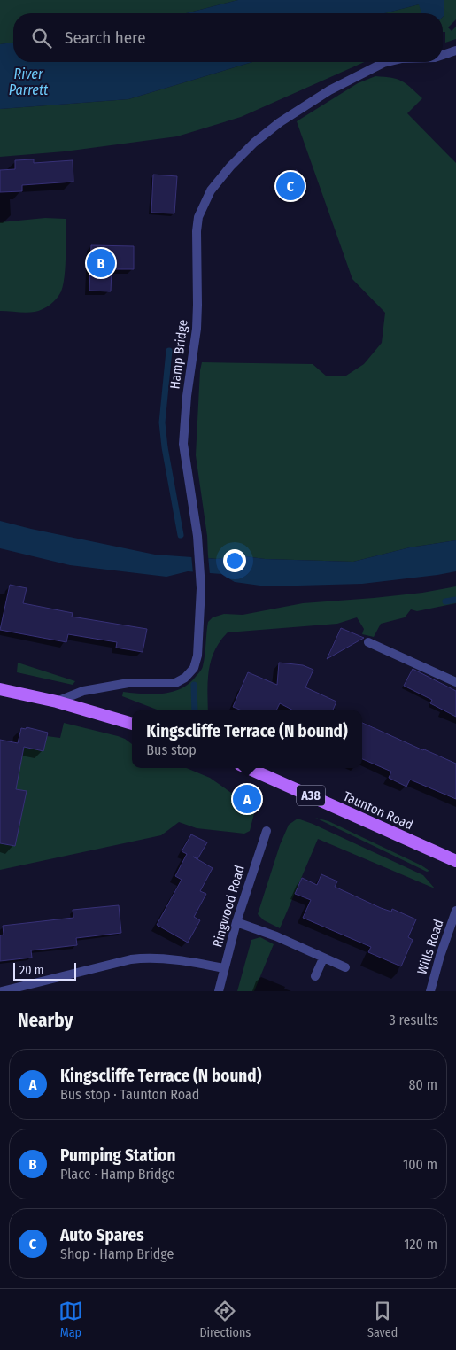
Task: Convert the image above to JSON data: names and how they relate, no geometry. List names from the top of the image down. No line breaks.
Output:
{"streets":{"main road":["A38","Taunton Road"],"street":["Hamp Bridge","Ringwood Road","Wills Road"]},"water":["River Parrett"],"scale_bar":"20 m","page":{"search":"Search here","pins":["C","B","A"],"popup":["Kingscliffe Terrace (N bound)","Bus stop"],"scale":"20 m","heading":["Nearby","3 results"],"list":[{"mark":"A","name":"Kingscliffe Terrace (N bound)","note":"Bus stop · Taunton Road","value":"80 m"},{"mark":"B","name":"Pumping Station","note":"Place · Hamp Bridge","value":"100 m"},{"mark":"C","name":"Auto Spares","note":"Shop · Hamp Bridge","value":"120 m"}],"nav":["Map","Directions","Saved"]}}
